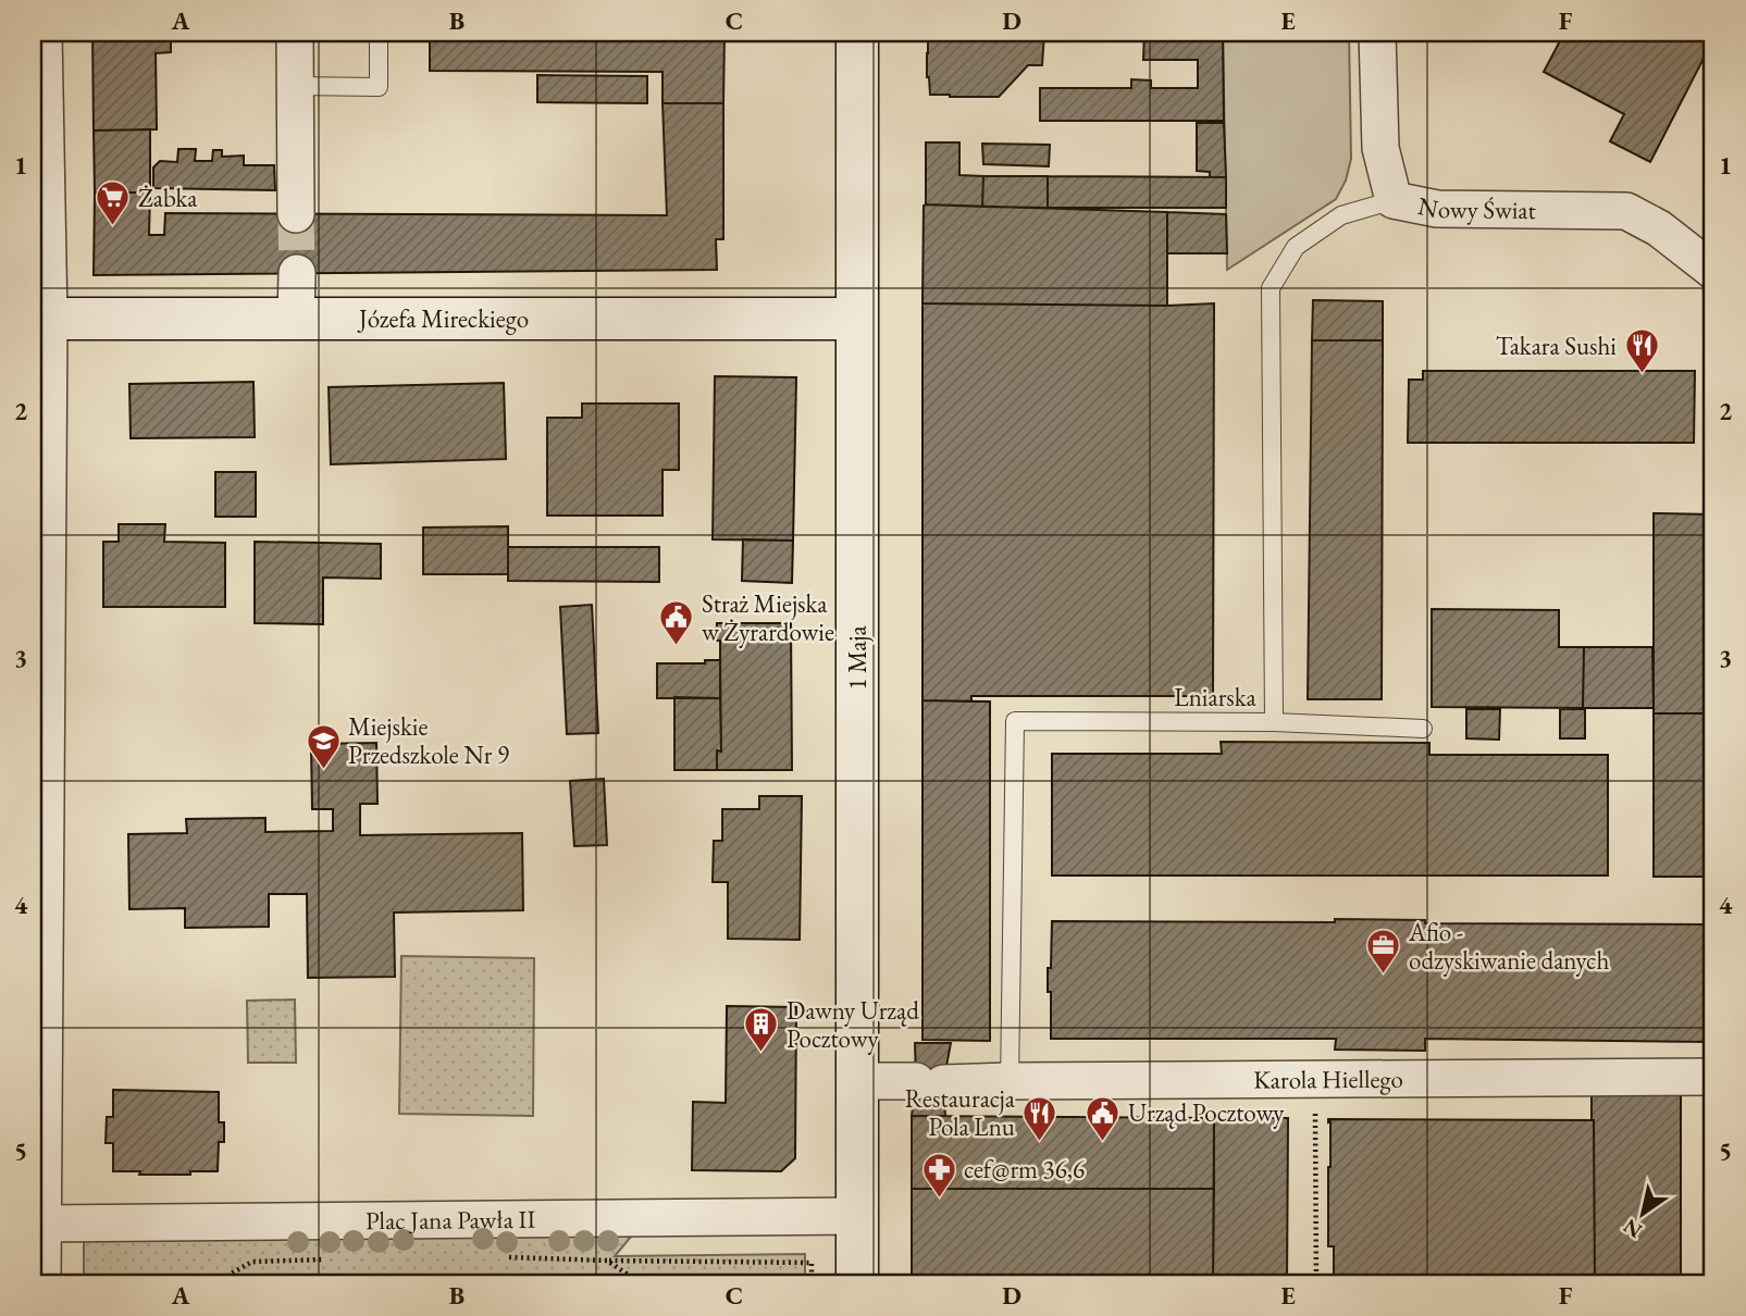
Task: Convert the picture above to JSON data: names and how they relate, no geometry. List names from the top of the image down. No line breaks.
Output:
{"streets":{"street":["Nowy Świat","Józefa Mireckiego","1 Maja","Karola Hiellego","Plac Jana Pawła II"],"lane":["Lniarska"]},"crossings":[["Nowy Świat","Lniarska"],["Józefa Mireckiego","1 Maja"],["1 Maja","Karola Hiellego"],["1 Maja","Plac Jana Pawła II"],["Lniarska","Karola Hiellego"]],"places":{"supermarket":["Żabka"],"restaurant":["Takara Sushi","Restauracja Pola Lnu"],"public building":["Straż Miejska w Żyrardowie","Urząd Pocztowy"],"school or university":["Miejskie Przedszkole Nr 9"],"office":["Afio - odzyskiwanie danych"],"building":["Dawny Urząd Pocztowy"],"pharmacy":["cef@rm 36,6"]},"north":"bottom left","grid":{"columns":["A","B","C","D","E","F"],"rows":["1","2","3","4","5"]}}
